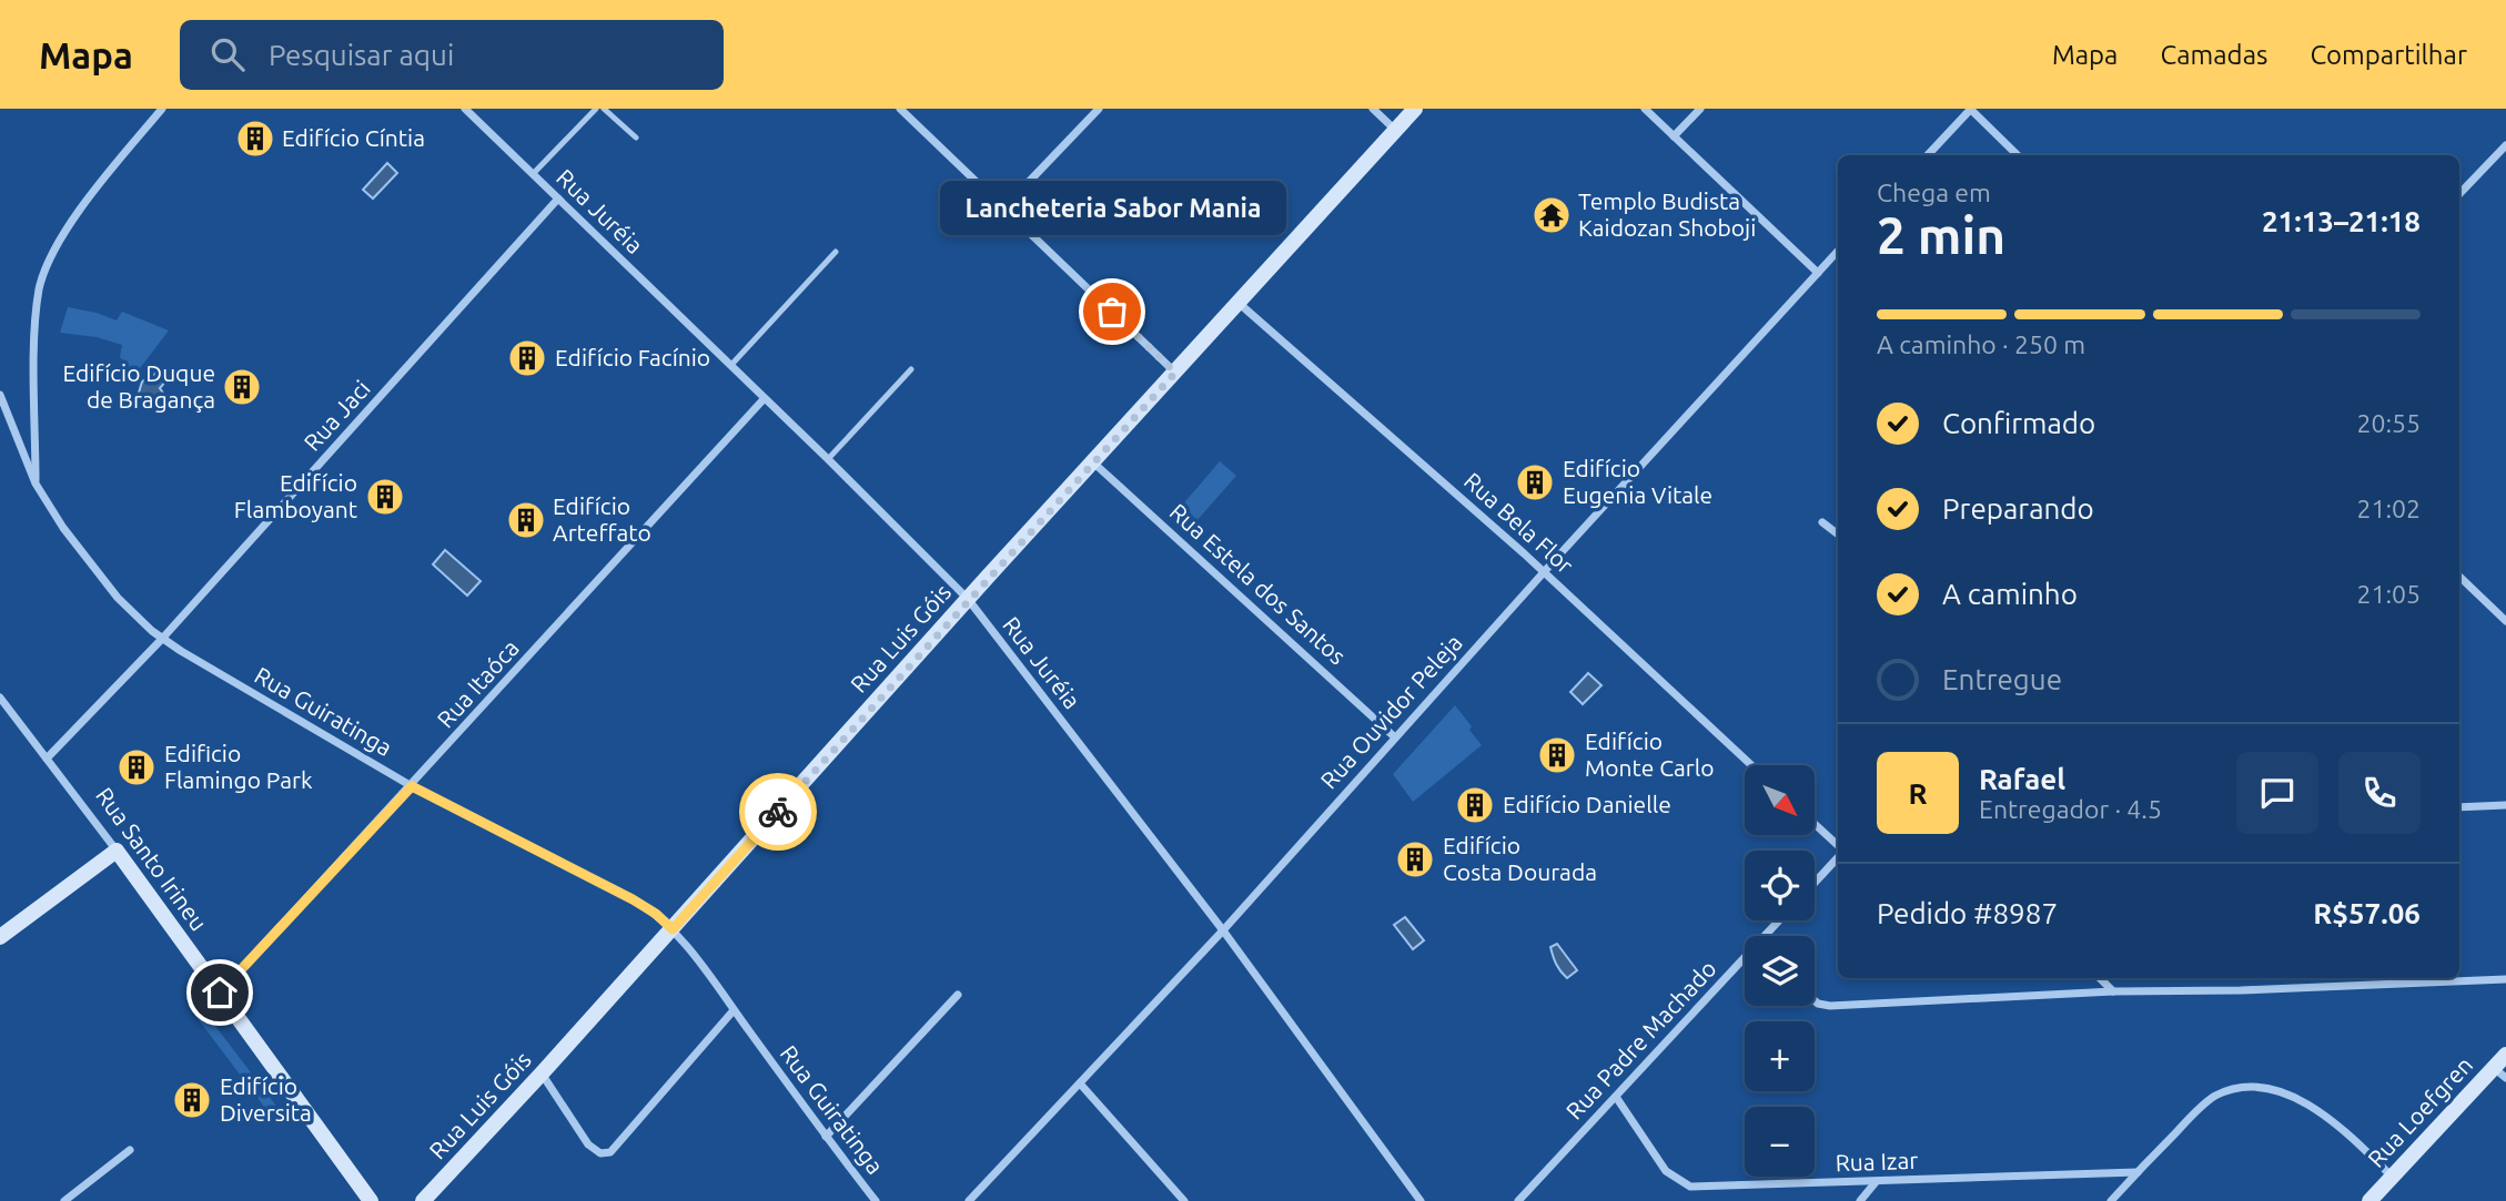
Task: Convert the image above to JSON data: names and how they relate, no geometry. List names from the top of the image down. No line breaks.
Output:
{"streets":{"street":["Rua Juréia","Rua Jaci","Rua Bela Flor","Rua Estela dos Santos","Rua Luis Góis","Rua Itaóca","Rua Guiratinga","Rua Ouvidor Peleja","Rua Santo Irineu","Rua Padre Machado","Rua Loefgren","Rua Izar"]},"crossings":[["Rua Juréia","Rua Jaci"],["Rua Juréia","Rua Luis Góis"],["Rua Juréia","Rua Itaóca"],["Rua Juréia","Rua Ouvidor Peleja"],["Rua Jaci","Rua Guiratinga"],["Rua Jaci","Rua Santo Irineu"],["Rua Bela Flor","Rua Luis Góis"],["Rua Bela Flor","Rua Ouvidor Peleja"],["Rua Estela dos Santos","Rua Luis Góis"],["Rua Estela dos Santos","Rua Ouvidor Peleja"],["Rua Luis Góis","Rua Guiratinga"],["Rua Itaóca","Rua Guiratinga"],["Rua Itaóca","Rua Santo Irineu"],["Rua Padre Machado","Rua Izar"]],"places":{"building":["Edifício Cíntia","Edifício Facínio","Edifício Duque de Bragança","Edifício Eugenia Vitale","Edifício Flamboyant","Edifício Arteffato","Edifício Monte Carlo","Edificio Flamingo Park","Edifício Danielle","Edifício Costa Dourada","Edifício Diversita"],"temple":["Templo Budista Kaidozan Shoboji"],"other":["Lancheteria Sabor Mania"]},"north":"bottom right","page":{"header":"Mapa","search":"Pesquisar aqui","nav":["Mapa","Camadas","Compartilhar"],"heading":["2 min","Chega em","21:13–21:18"],"panel":["Rafael","Entregador · 4.5","Pedido #8987","R$57.06"],"bubble":"Lancheteria Sabor Mania","bar":"A caminho · 250 m","list":[["Confirmado","20:55"],["Preparando","21:02"],["A caminho","21:05"],"Entregue"],"round":"R","map_buttons":["+","−"]}}
